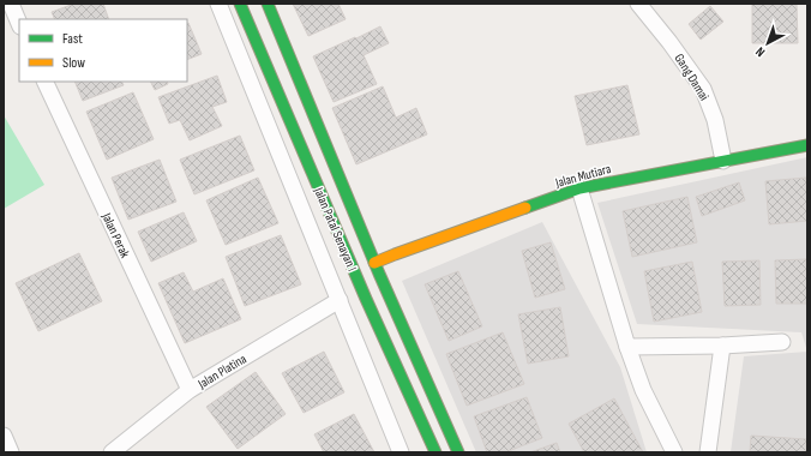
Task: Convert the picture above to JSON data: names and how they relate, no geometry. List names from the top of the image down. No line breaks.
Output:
{"streets":{"street":["Gang Damai","Jalan Mutiara","Jalan Patal Senayan I","Jalan Perak","Jalan Platina"]},"crossings":[["Gang Damai","Jalan Mutiara"],["Jalan Mutiara","Jalan Patal Senayan I"],["Jalan Patal Senayan I","Jalan Platina"],["Jalan Perak","Jalan Platina"]],"legend":["Fast","Slow"],"north":"bottom left"}
